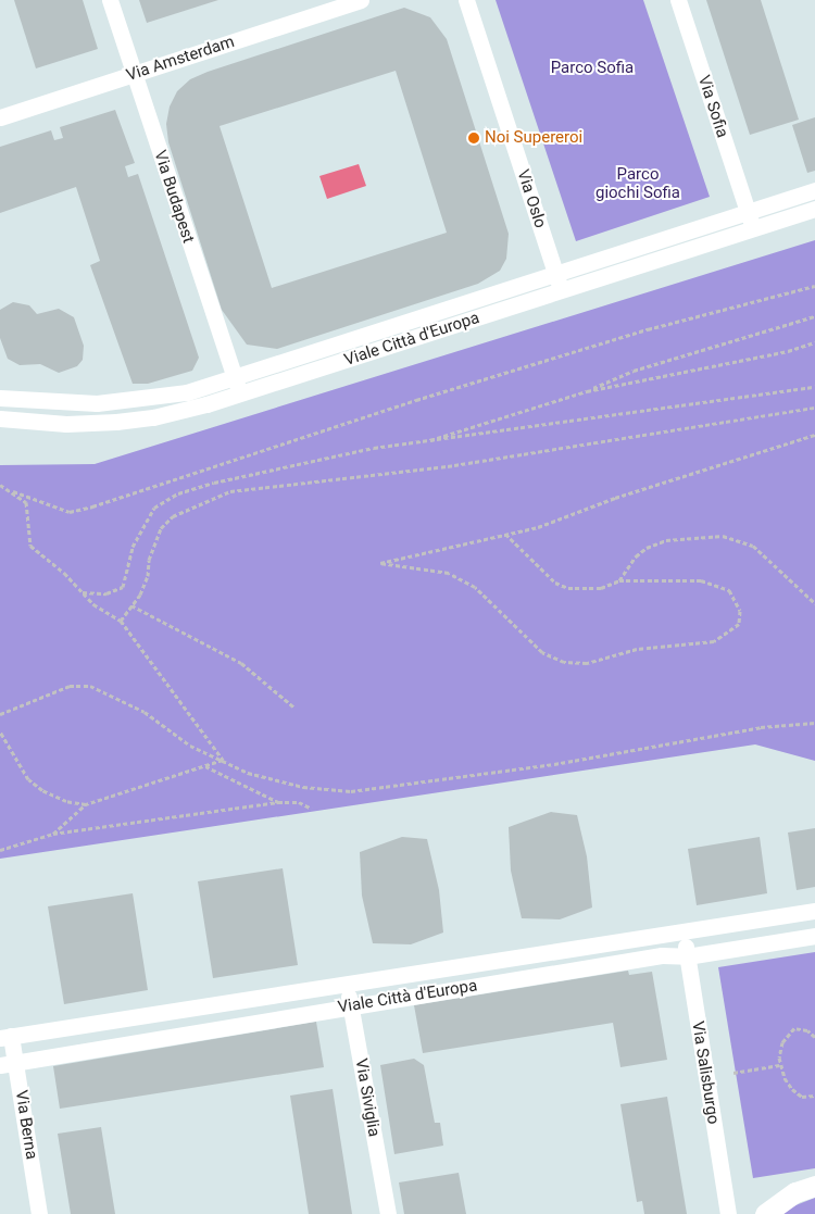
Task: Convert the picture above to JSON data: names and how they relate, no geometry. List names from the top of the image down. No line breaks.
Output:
{"streets":{"street":["Via Amsterdam","Via Sofia","Via Budapest","Via Oslo","Viale Città d'Europa","Via Salisburgo","Via Siviglia","Via Berna"]},"crossings":[["Via Amsterdam","Via Budapest"],["Via Sofia","Viale Città d'Europa"],["Via Budapest","Viale Città d'Europa"],["Via Oslo","Viale Città d'Europa"],["Viale Città d'Europa","Via Salisburgo"],["Viale Città d'Europa","Via Siviglia"],["Viale Città d'Europa","Via Berna"]],"parks":["Parco Sofia","Parco giochi Sofia"],"places":["Noi Supereroi"]}
